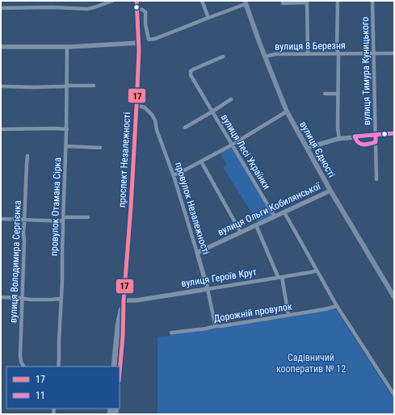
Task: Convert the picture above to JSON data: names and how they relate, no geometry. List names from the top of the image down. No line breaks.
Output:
{"streets":{"main road":["вулиця Єдності","проспект Незалежності"],"street":["вулиця 8 Березня","вулиця Тимура Куницького","вулиця Лесі Українки","провулок Отамана Сірка","провулок Незалежності","вулиця Ольги Кобилянської","вулиця Володимира Сергієнка","вулиця Героїв Крут","Дорожній провулок"]},"crossings":[["вулиця 8 Березня","вулиця Тимура Куницького"],["вулиця 8 Березня","вулиця Єдності"],["вулиця Єдності","вулиця Ольги Кобилянської"],["вулиця Лесі Українки","вулиця Ольги Кобилянської"],["проспект Незалежності","провулок Незалежності"],["проспект Незалежності","вулиця Героїв Крут"],["провулок Незалежності","вулиця Ольги Кобилянської"],["провулок Незалежності","вулиця Героїв Крут"],["провулок Незалежності","Дорожній провулок"]],"parks":["Садівничий кооператив № 12"],"lines":["transit line 17","transit line 11"],"legend":["17","11"]}
